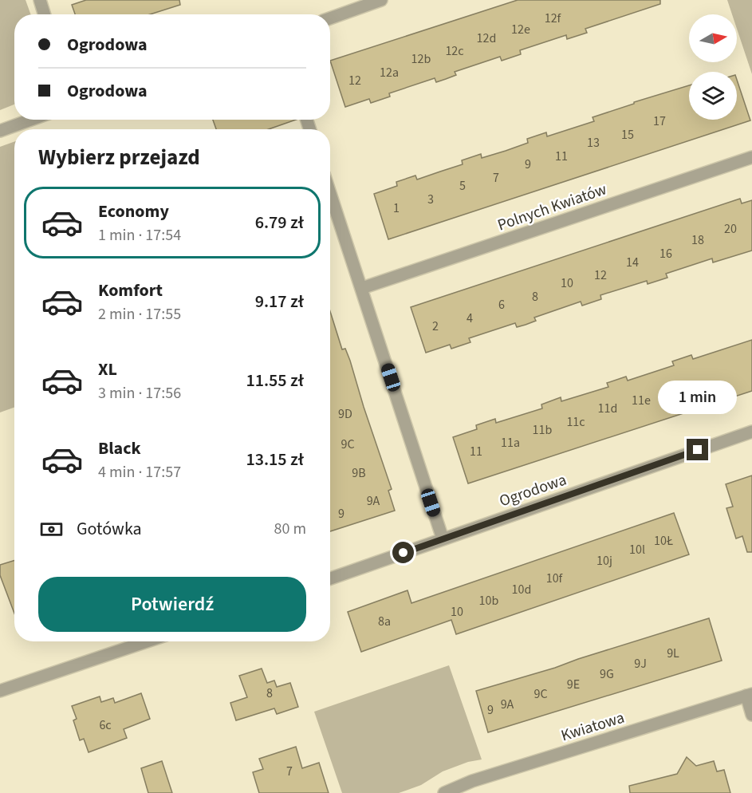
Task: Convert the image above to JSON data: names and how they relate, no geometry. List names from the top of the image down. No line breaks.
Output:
{"streets":{"street":["Polnych Kwiatów","Ogrodowa","Kwiatowa"]},"house_numbers":["12f","12e","12d","12c","12b","12a","12","17","15","13","11","9","7","5","3","1","20","18","16","14","12","10","8","6","4","2","11e","11d","9D","11c","11b","11a","9C","11","9B","9A","9","10Ł","10l","10j","10f","10d","10b","10","8a","9L","9J","9G","9E","8","9C","9A","9","6c","7"],"north":"right","page":{"banner":["Ogrodowa","Ogrodowa"],"heading":"Wybierz przejazd","list":[{"name":"Economy","note":"1 min · 17:54","value":"6.79 zł"},{"name":"Komfort","note":"2 min · 17:55","value":"9.17 zł"},{"name":"XL","note":"3 min · 17:56","value":"11.55 zł"},{"name":"Black","note":"4 min · 17:57","value":"13.15 zł"}],"bubble":"1 min","pay":["Gotówka","80 m"],"buttons":"Potwierdź"}}
